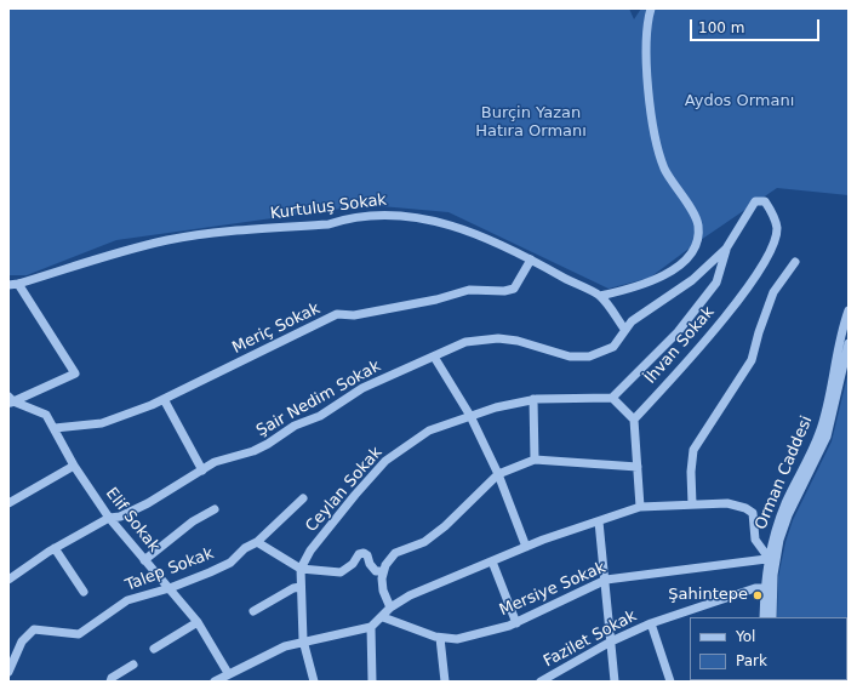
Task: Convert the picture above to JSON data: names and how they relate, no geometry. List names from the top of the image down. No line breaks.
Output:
{"streets":{"street":["Kurtuluş Sokak","Meriç Sokak","İhvan Sokak","Şair Nedim Sokak","Orman Caddesi","Ceylan Sokak","Elif Sokak","Talep Sokak","Mersiye Sokak","Fazilet Sokak"]},"crossings":[["Kurtuluş Sokak","Meriç Sokak"],["Kurtuluş Sokak","Şair Nedim Sokak"],["Meriç Sokak","Elif Sokak"],["İhvan Sokak","Şair Nedim Sokak"],["Şair Nedim Sokak","Elif Sokak"],["Orman Caddesi","Mersiye Sokak"],["Orman Caddesi","Fazilet Sokak"],["Elif Sokak","Talep Sokak"]],"parks":["Aydos Ormanı","Burçin Yazan Hatıra Ormanı"],"places":["Şahintepe"],"legend":["Yol","Park"],"scale_bar":"100 m"}
